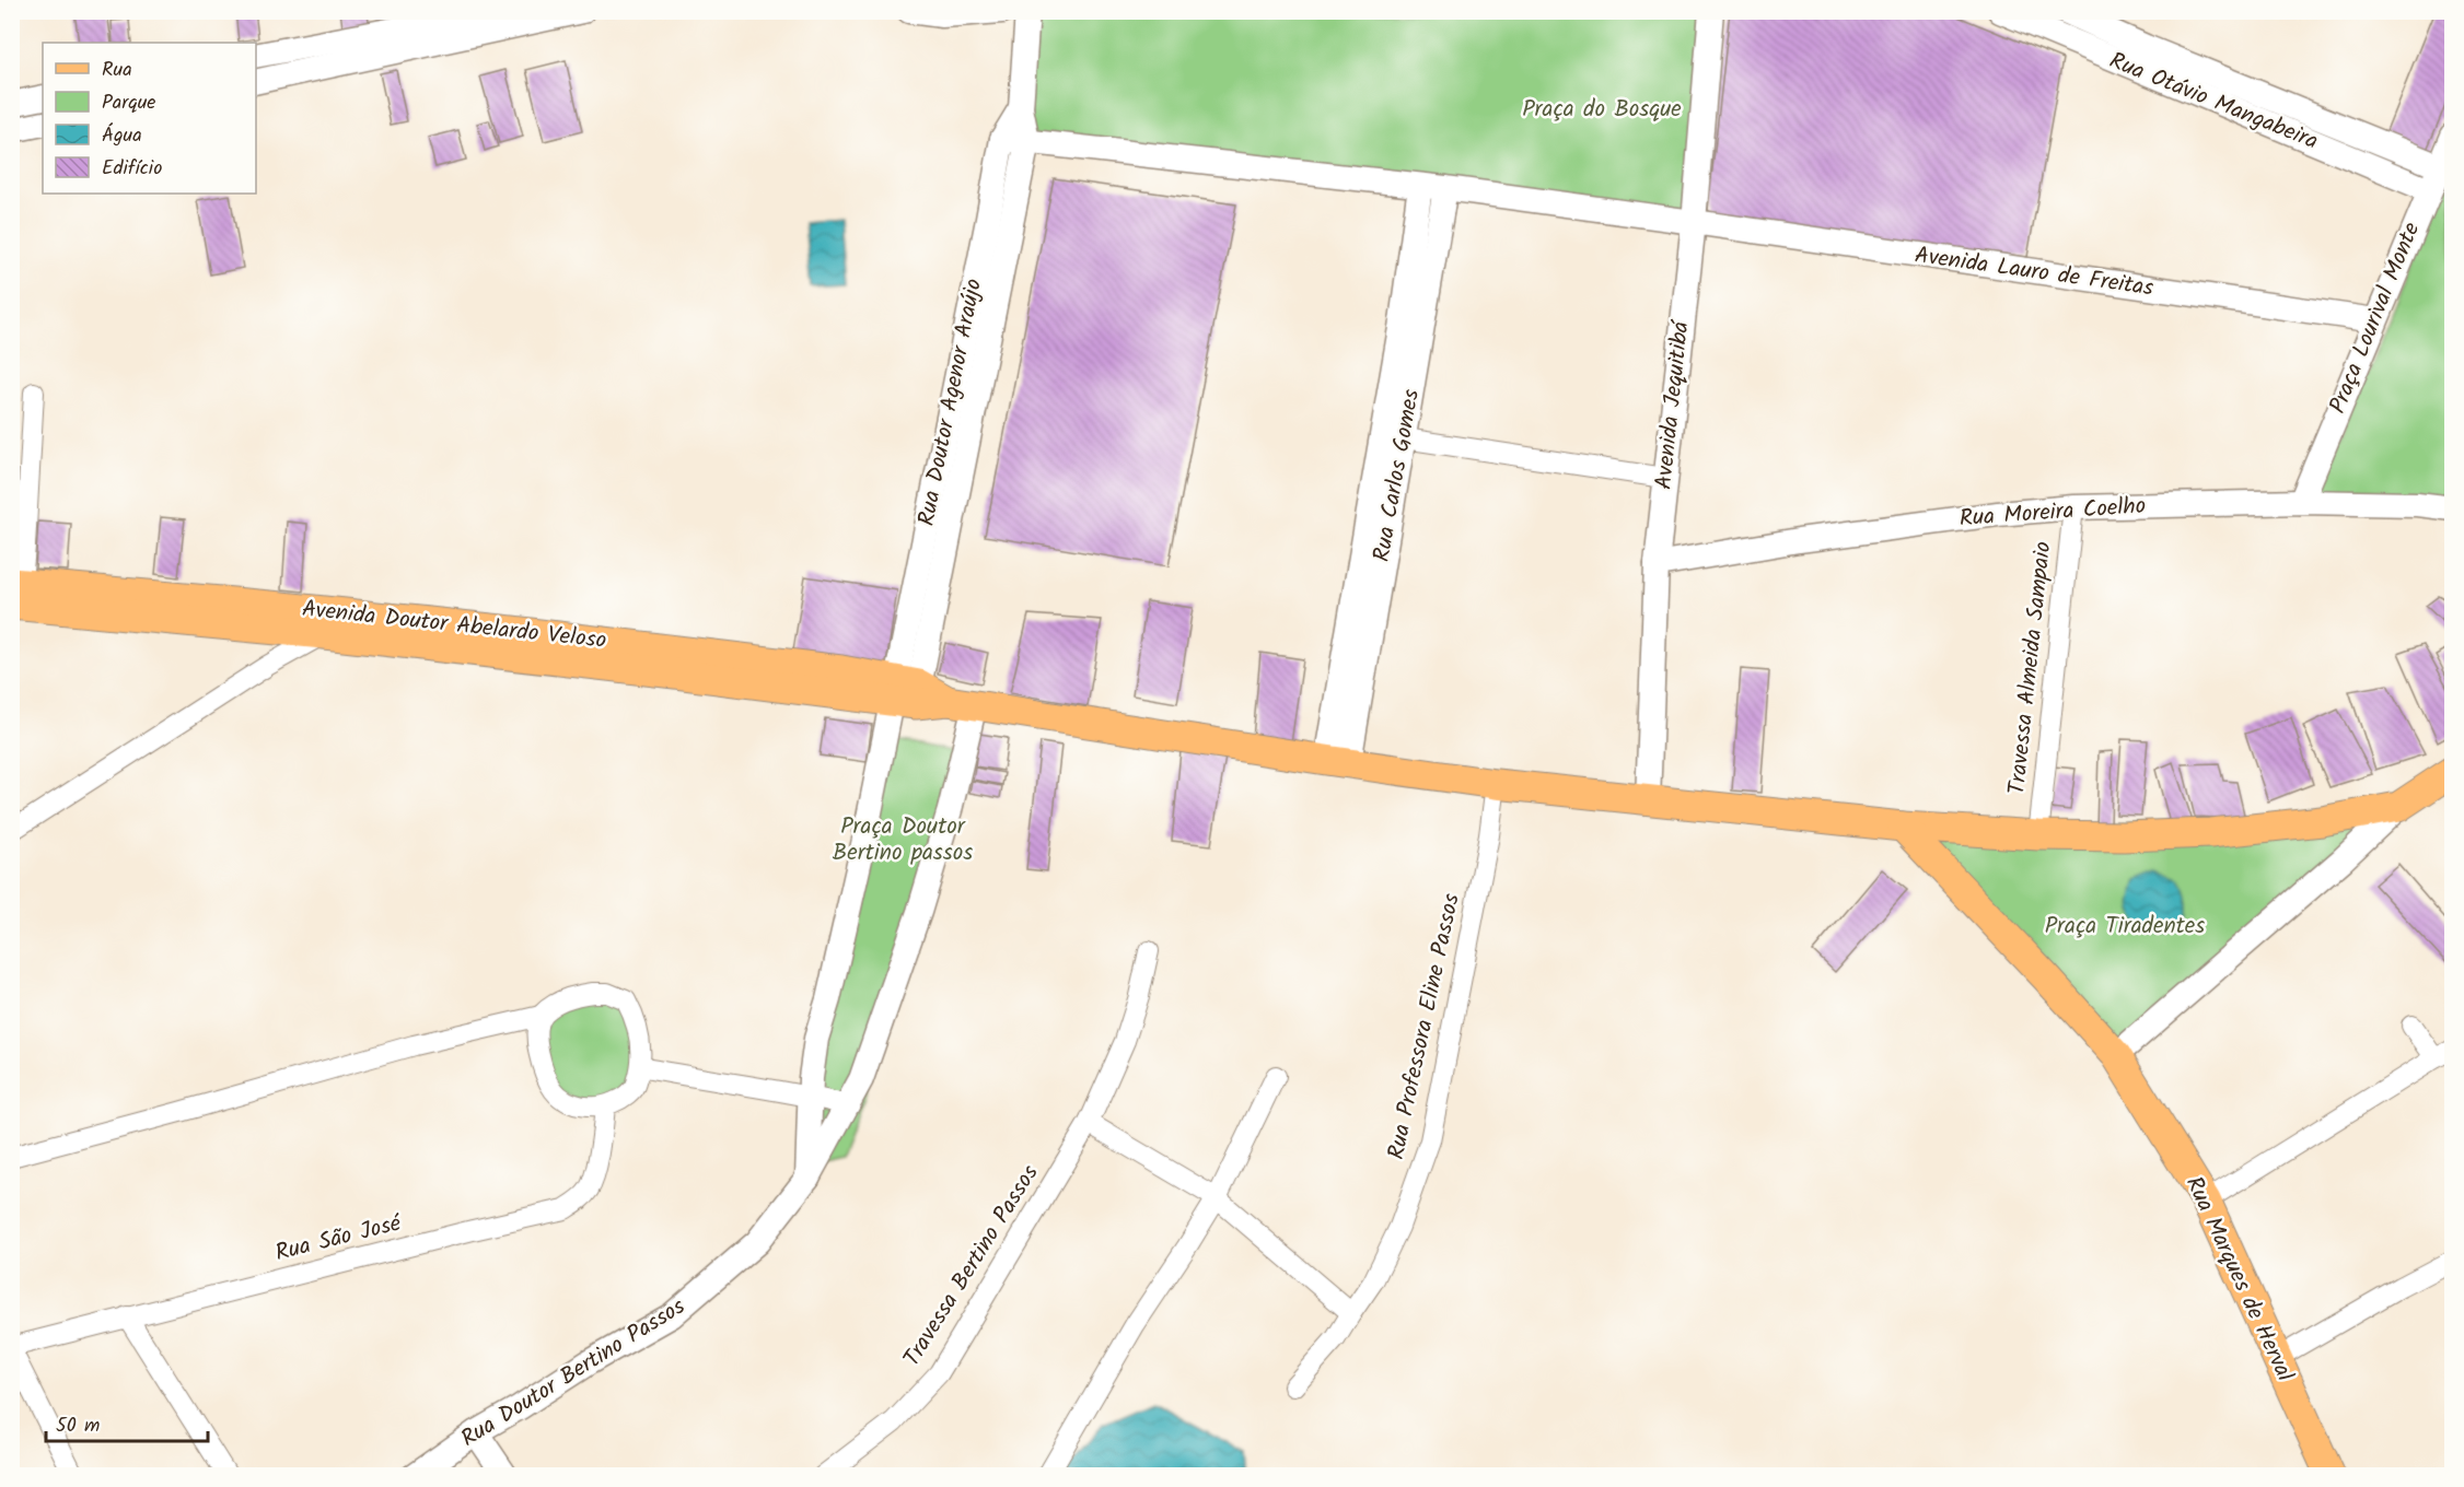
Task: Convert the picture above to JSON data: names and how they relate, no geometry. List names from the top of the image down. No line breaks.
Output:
{"streets":{"main road":["Avenida Doutor Abelardo Veloso","Rua Marques de Herval"],"street":["Rua Otávio Mangabeira","Avenida Lauro de Freitas","Praça Lourival Monte","Rua Doutor Agenor Araújo","Avenida Jequitibá","Rua Carlos Gomes","Rua Moreira Coelho","Travessa Almeida Sampaio","Rua Professora Eline Passos","Rua São José","Travessa Bertino Passos","Rua Doutor Bertino Passos"]},"crossings":[["Rua Otávio Mangabeira","Praça Lourival Monte"],["Avenida Lauro de Freitas","Praça Lourival Monte"],["Avenida Lauro de Freitas","Avenida Jequitibá"],["Praça Lourival Monte","Rua Moreira Coelho"],["Rua Doutor Agenor Araújo","Avenida Doutor Abelardo Veloso"],["Avenida Jequitibá","Rua Moreira Coelho"],["Rua Moreira Coelho","Travessa Almeida Sampaio"]],"parks":["Praça do Bosque","Praça Doutor Bertino passos","Praça Tiradentes"],"legend":["Rua","Parque","Água","Edifício"],"scale_bar":"50 m"}
